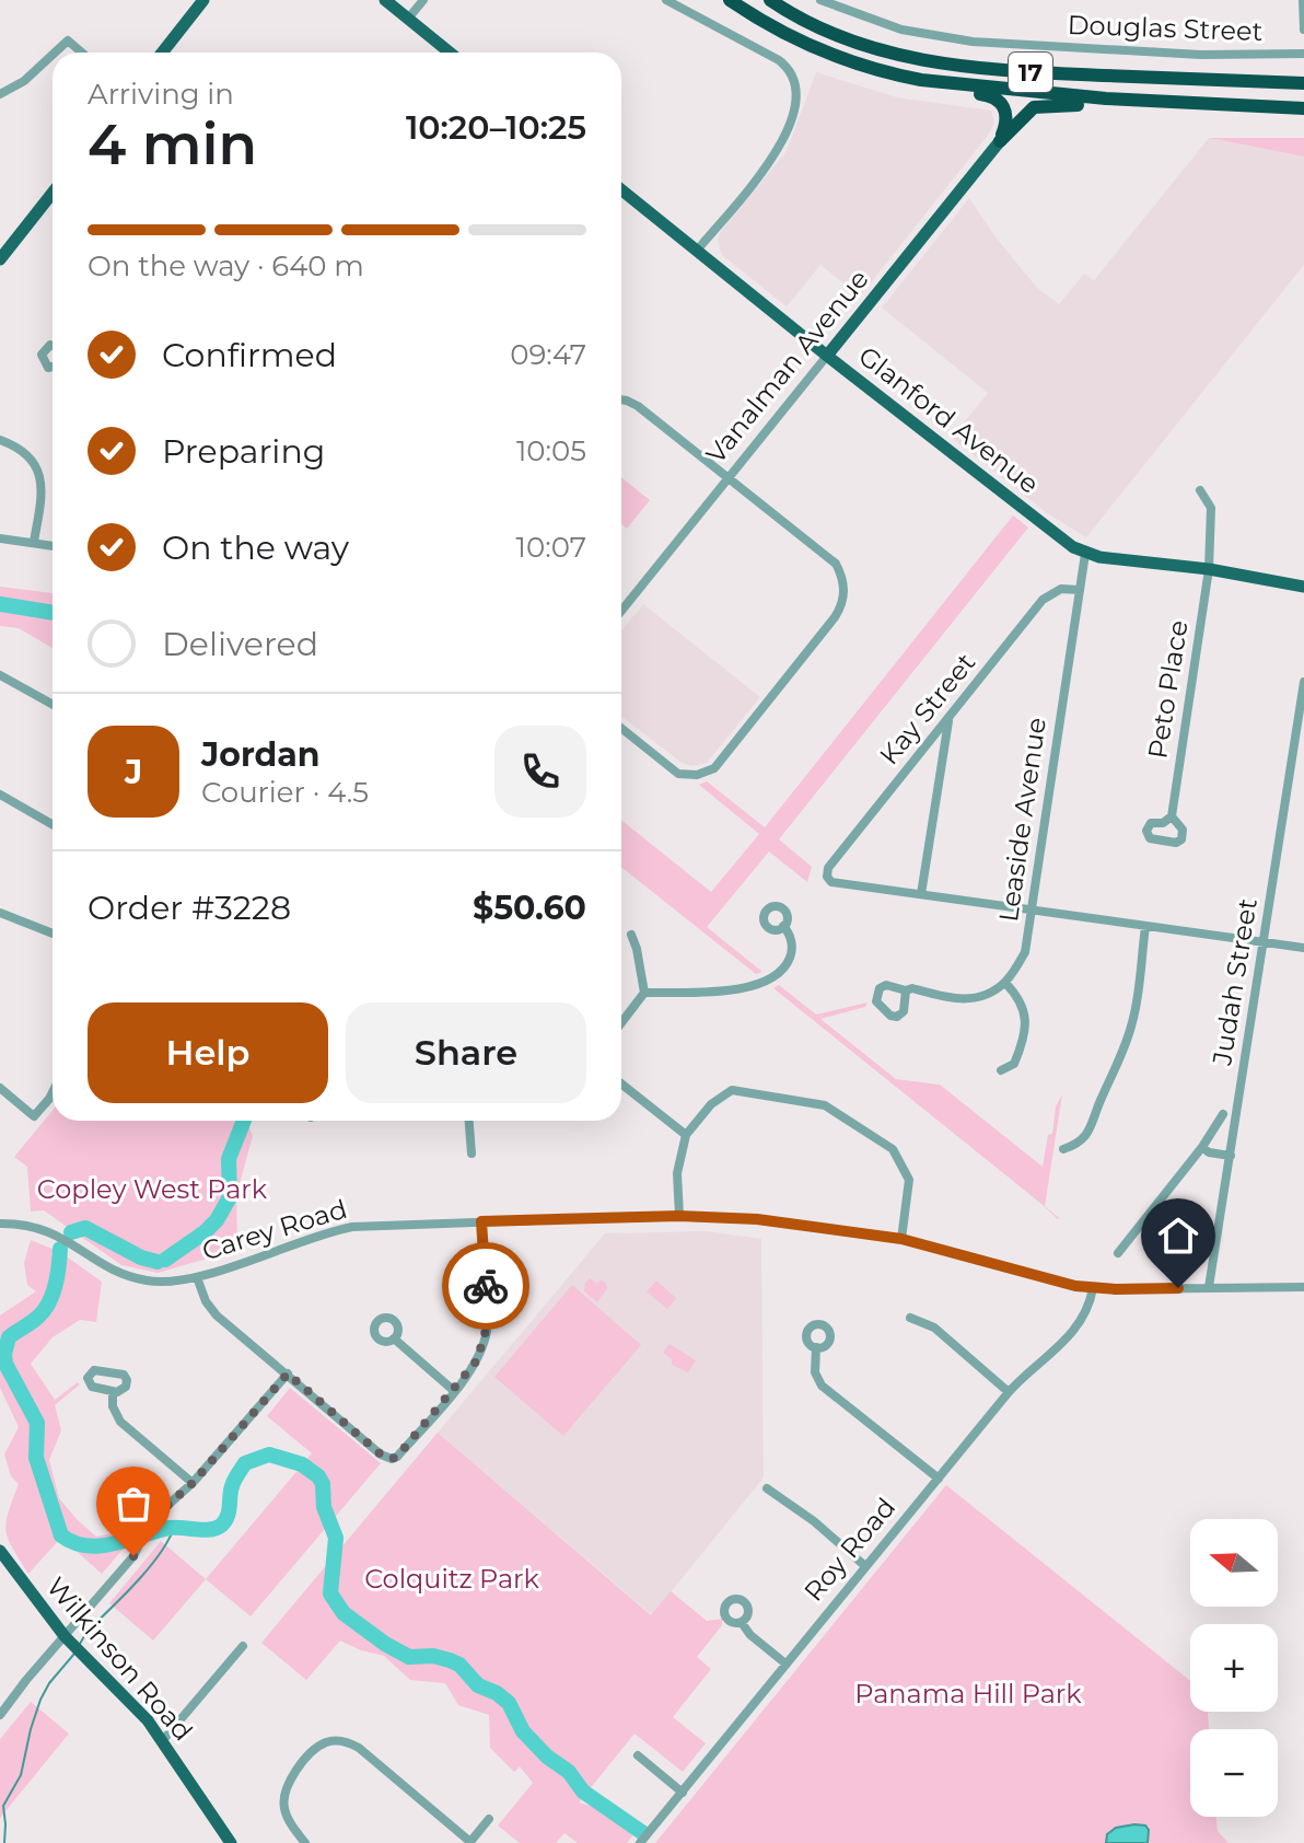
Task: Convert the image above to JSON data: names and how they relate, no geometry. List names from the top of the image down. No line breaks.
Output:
{"streets":{"highway":["17"],"main road":["Vanalman Avenue","Glanford Avenue","Wilkinson Road"],"street":["Douglas Street","Peto Place","Kay Street","Leaside Avenue","Judah Street","Carey Road","Roy Road"]},"crossings":[["Vanalman Avenue","Glanford Avenue"],["Glanford Avenue","Peto Place"],["Glanford Avenue","Leaside Avenue"],["Kay Street","Leaside Avenue"],["Judah Street","Carey Road"],["Carey Road","Roy Road"]],"parks":["Copley West Park","Colquitz Park","Panama Hill Park"],"north":"left","page":{"heading":["4 min","Arriving in","10:20–10:25"],"panel":["Jordan","Courier · 4.5","Order #3228","$50.60"],"bar":"On the way · 640 m","list":[["Confirmed","09:47"],["Preparing","10:05"],["On the way","10:07"],"Delivered"],"round":"J","buttons":["Help","Share"],"map_buttons":["+","−"]}}
